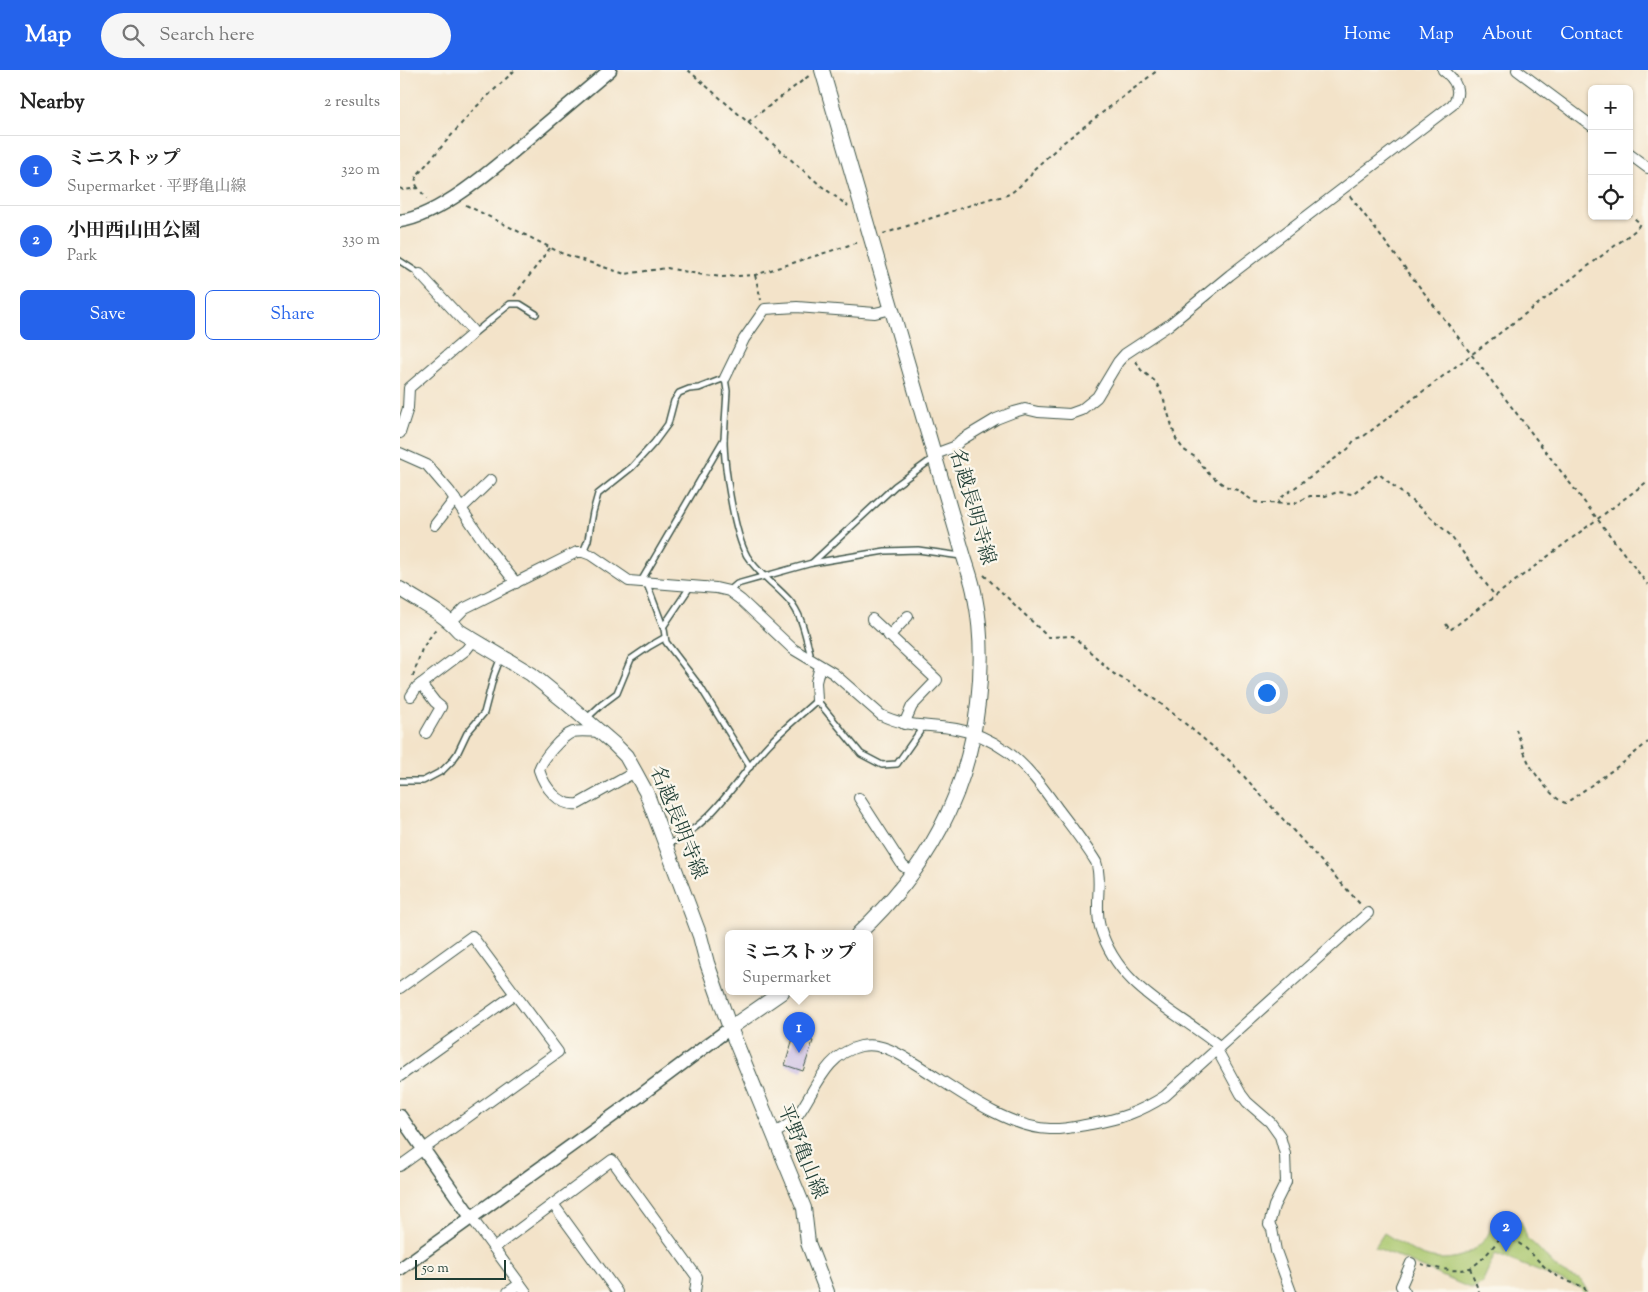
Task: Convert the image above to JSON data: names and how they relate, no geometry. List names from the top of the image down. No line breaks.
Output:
{"streets":{"main road":["名越長明寺線","平野亀山線"]},"crossings":[["名越長明寺線","平野亀山線"]],"scale_bar":"50 m","page":{"header":"Map","search":"Search here","nav":["Home","Map","About","Contact"],"heading":["Nearby","2 results"],"map_buttons":["+","−"],"list":[{"mark":"1","name":"ミニストップ","note":"Supermarket · 平野亀山線","value":"320 m"},{"mark":"2","name":"小田西山田公園","note":"Park","value":"330 m"}],"buttons":["Save","Share"],"popup":["ミニストップ","Supermarket"],"pins":["1","2"],"scale":"50 m"}}
